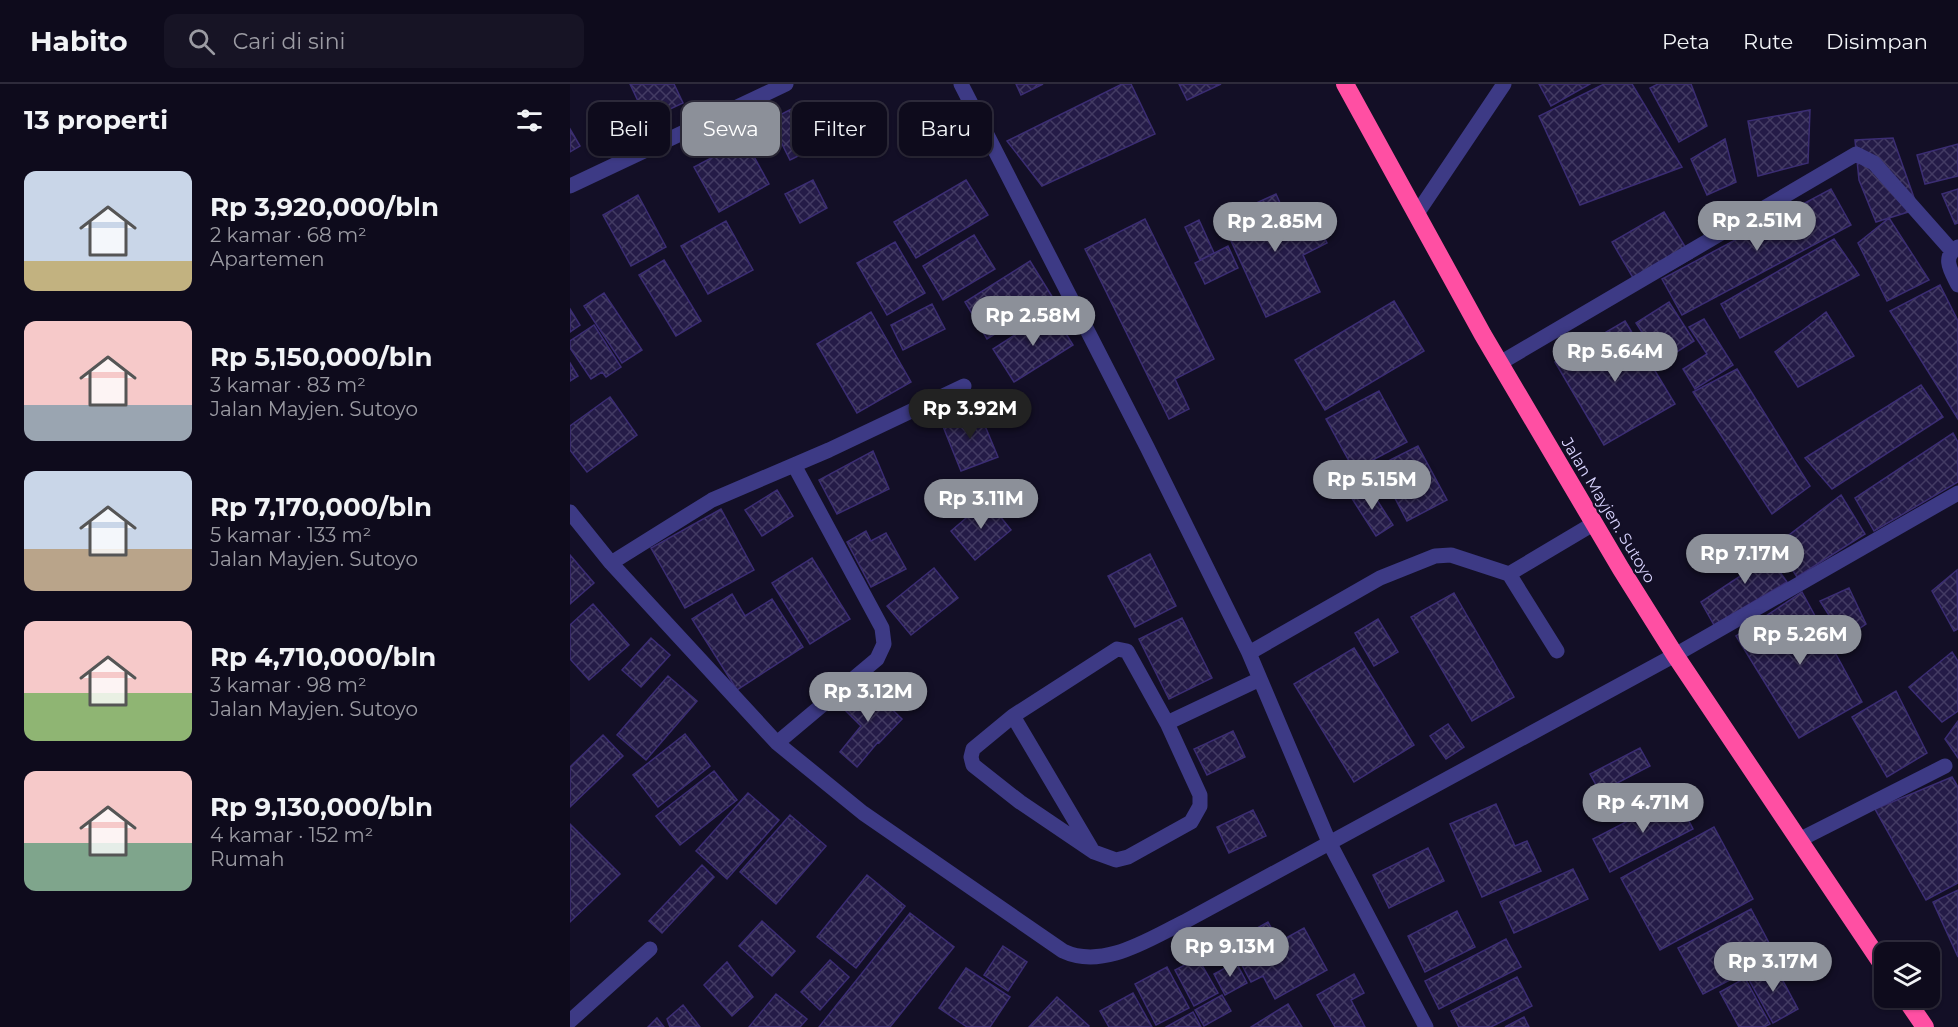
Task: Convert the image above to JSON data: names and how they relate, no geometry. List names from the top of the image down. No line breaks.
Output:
{"streets":{"highway":["Jalan Mayjen. Sutoyo"]},"page":{"header":"Habito","search":"Cari di sini","nav":["Peta","Rute","Disimpan"],"heading":"13 properti","chip":["Beli","Sewa","Filter","Baru"],"list":[{"name":"Rp 3,920,000/bln","note":"2 kamar · 68 m² · Apartemen"},{"name":"Rp 5,150,000/bln","note":"3 kamar · 83 m² · Jalan Mayjen. Sutoyo"},{"name":"Rp 7,170,000/bln","note":"5 kamar · 133 m² · Jalan Mayjen. Sutoyo"},{"name":"Rp 4,710,000/bln","note":"3 kamar · 98 m² · Jalan Mayjen. Sutoyo"},{"name":"Rp 9,130,000/bln","note":"4 kamar · 152 m² · Rumah"}],"price":["Rp 2.51M","Rp 2.85M","Rp 2.58M","Rp 5.64M","Rp 3.92M","Rp 5.15M","Rp 3.11M","Rp 7.17M","Rp 5.26M","Rp 3.12M","Rp 4.71M","Rp 9.13M","Rp 3.17M"]}}
